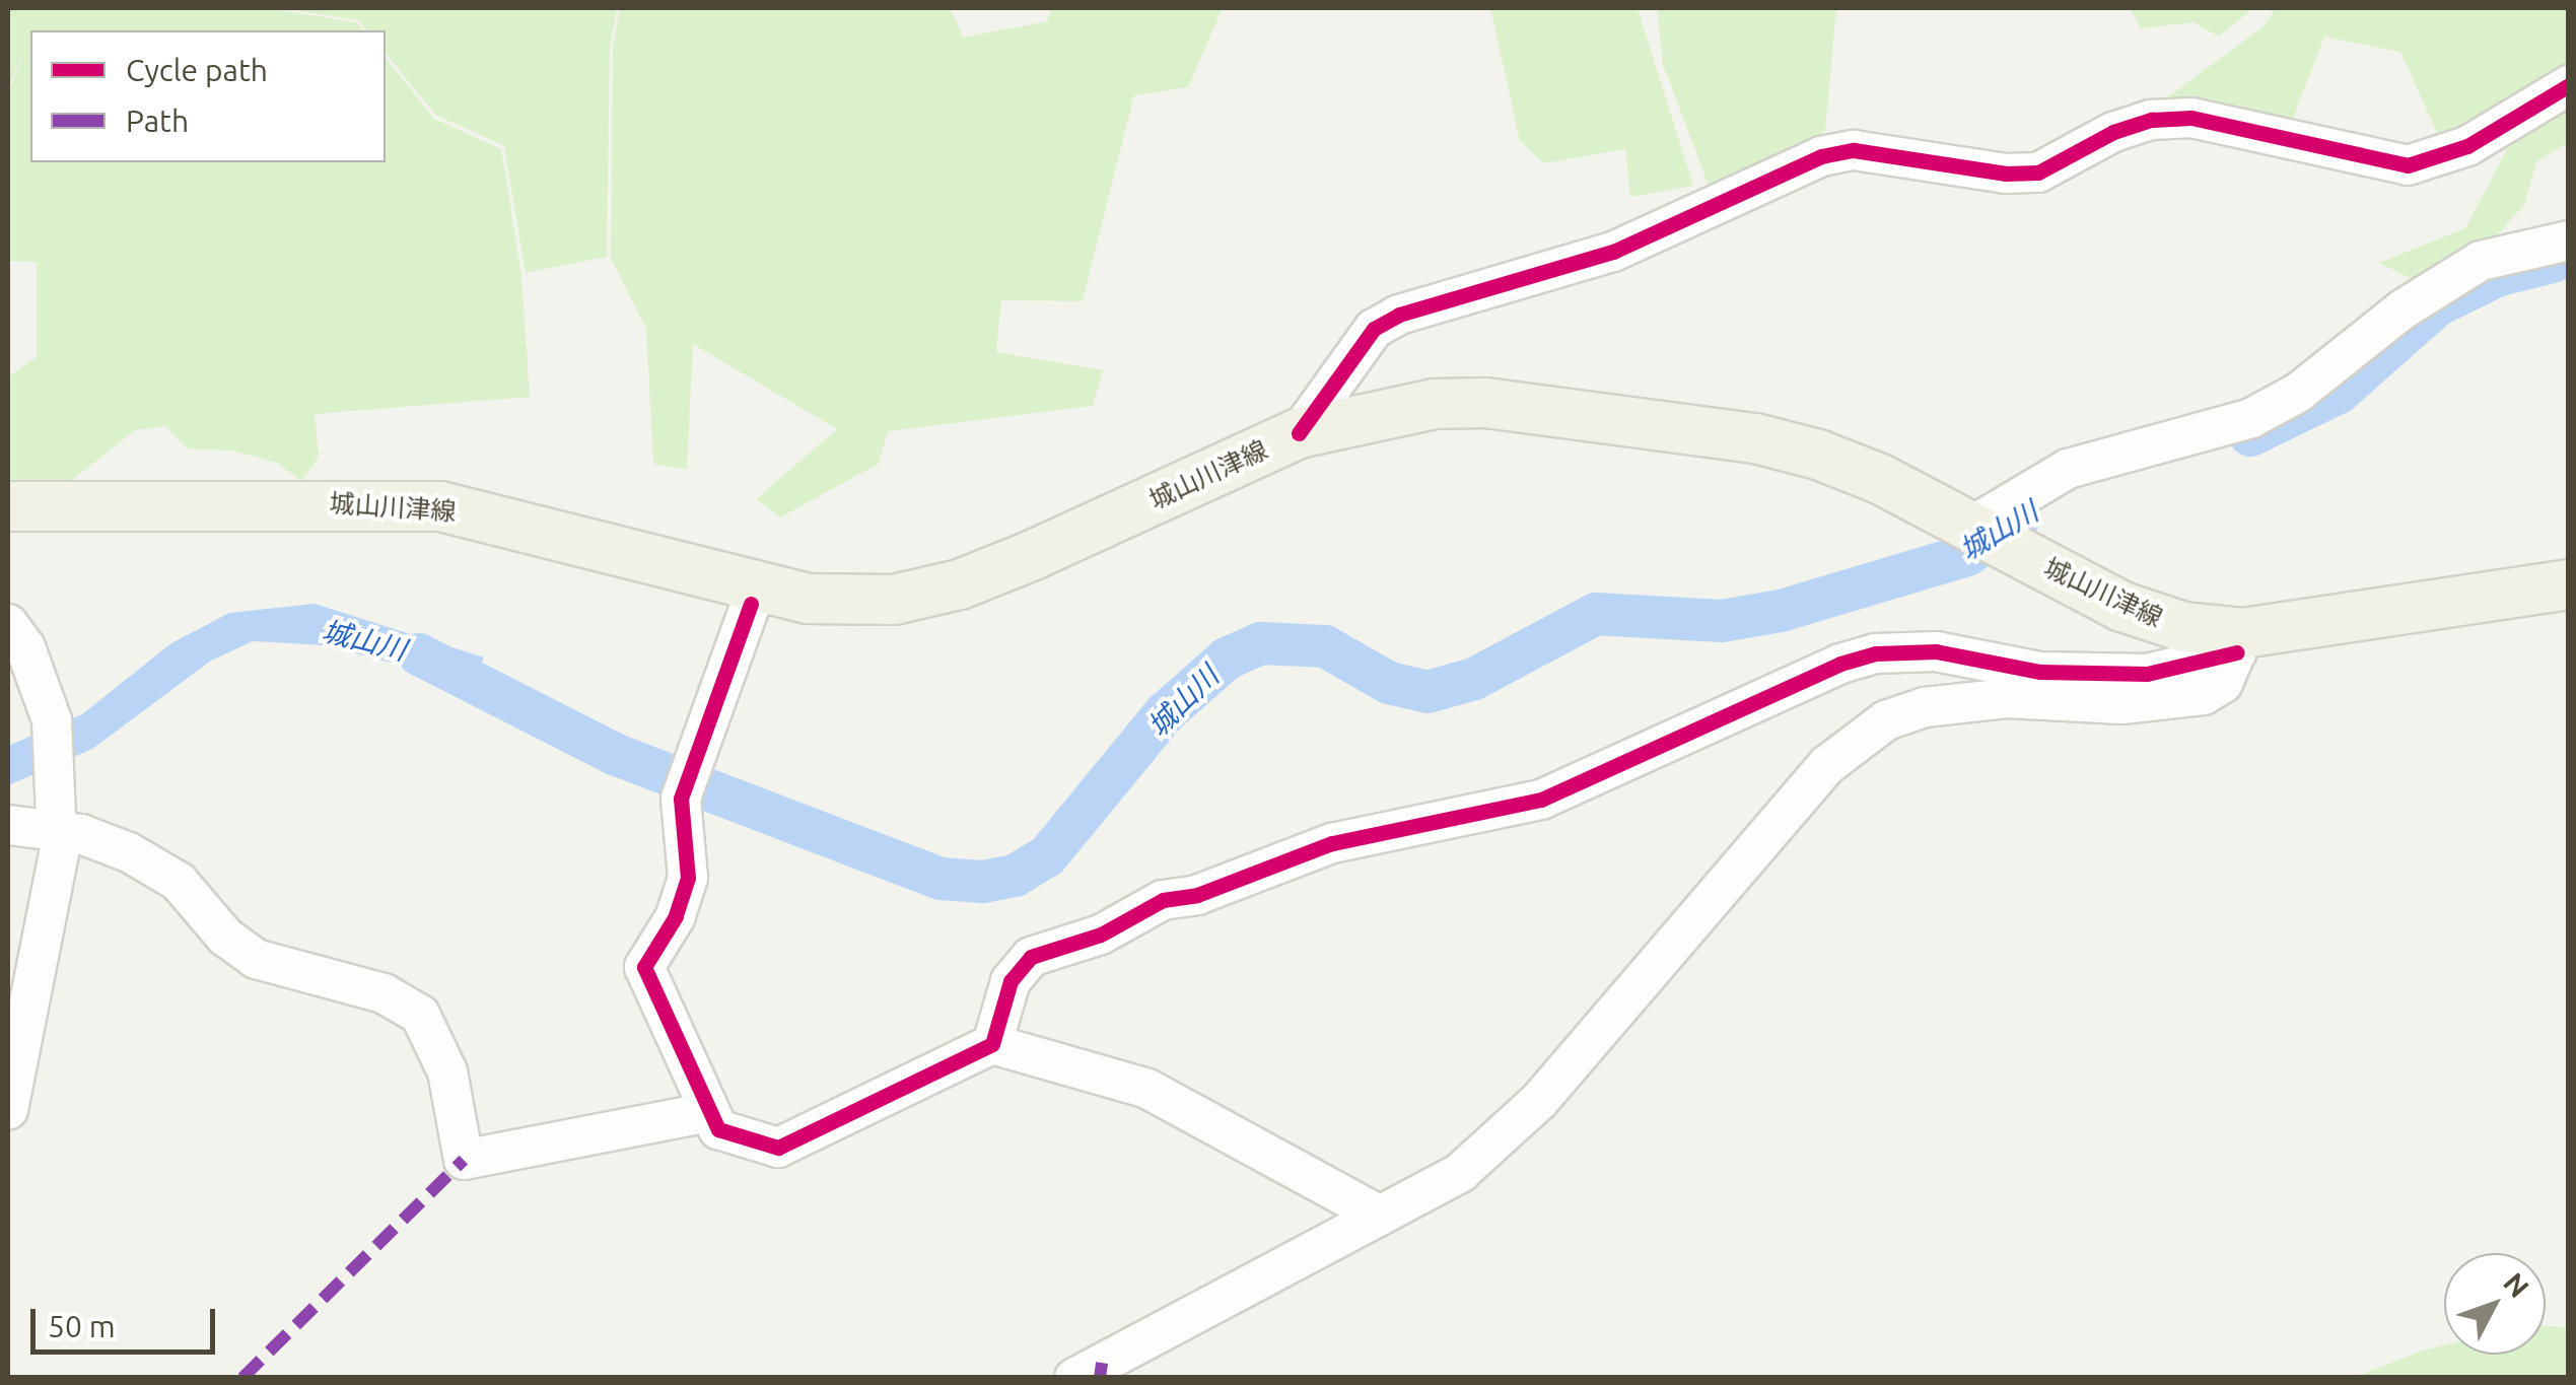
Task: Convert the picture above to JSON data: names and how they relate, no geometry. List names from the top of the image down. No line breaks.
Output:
{"streets":{"main road":["城山川津線"]},"water":["城山川"],"legend":["Cycle path","Path"],"scale_bar":"50 m","north":"top right"}
